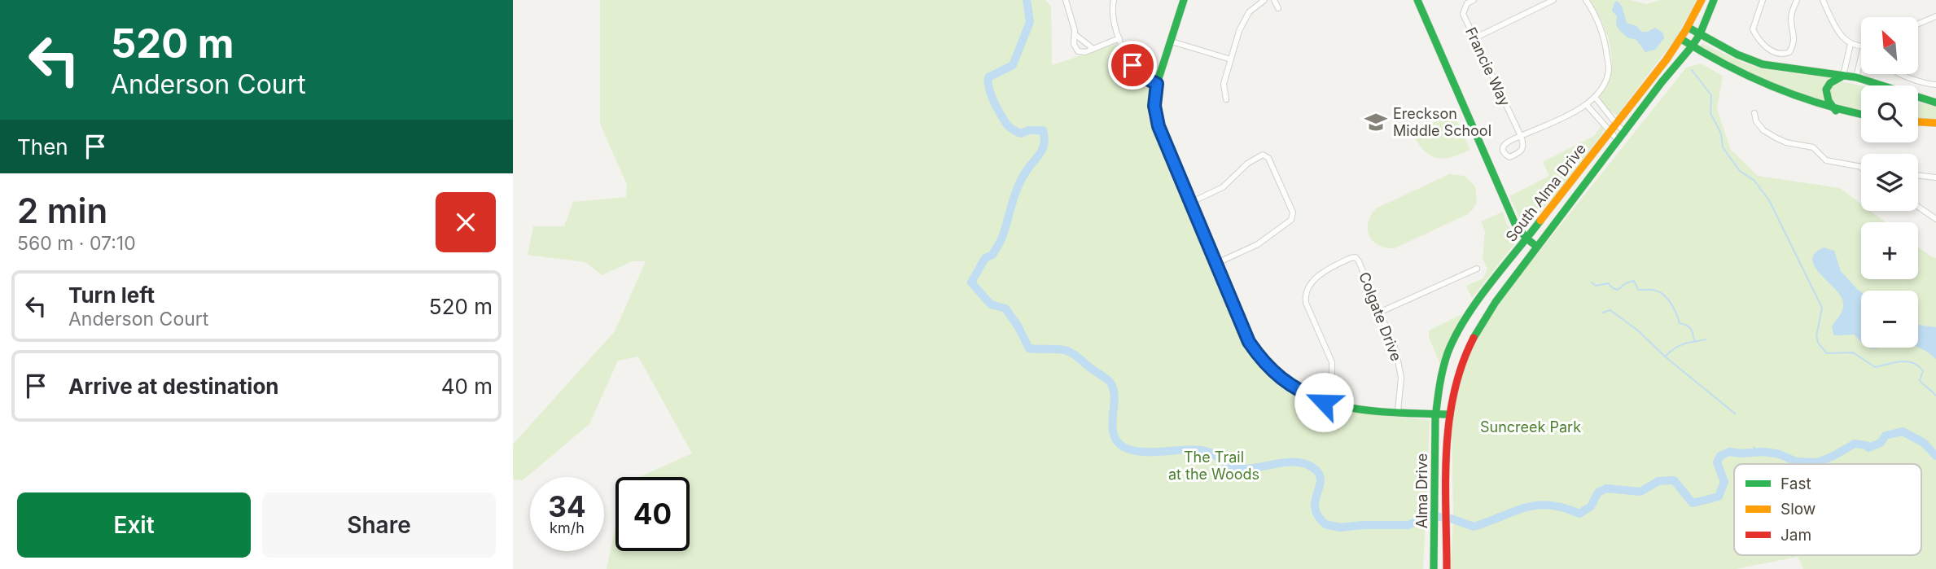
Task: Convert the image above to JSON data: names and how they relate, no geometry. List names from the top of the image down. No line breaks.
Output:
{"streets":{"main road":["South Alma Drive","Alma Drive"],"street":["Francie Way","Colgate Drive"]},"crossings":[["South Alma Drive","Alma Drive"]],"parks":["Suncreek Park","The Trail at the Woods"],"places":{"school or university":["Ereckson Middle School"]},"legend":["Fast","Slow","Jam"],"north":"top left","page":{"turn":["520 m","Anderson Court"],"map_buttons":["+","−"],"then":"Then","heading":["2 min","560 m · 07:10"],"list":[{"name":"Turn left","note":"Anderson Court","value":"520 m"},{"name":"Arrive at destination","value":"40 m"}],"speed":"34 km/h","limit":"40","buttons":["Exit","Share"]}}
